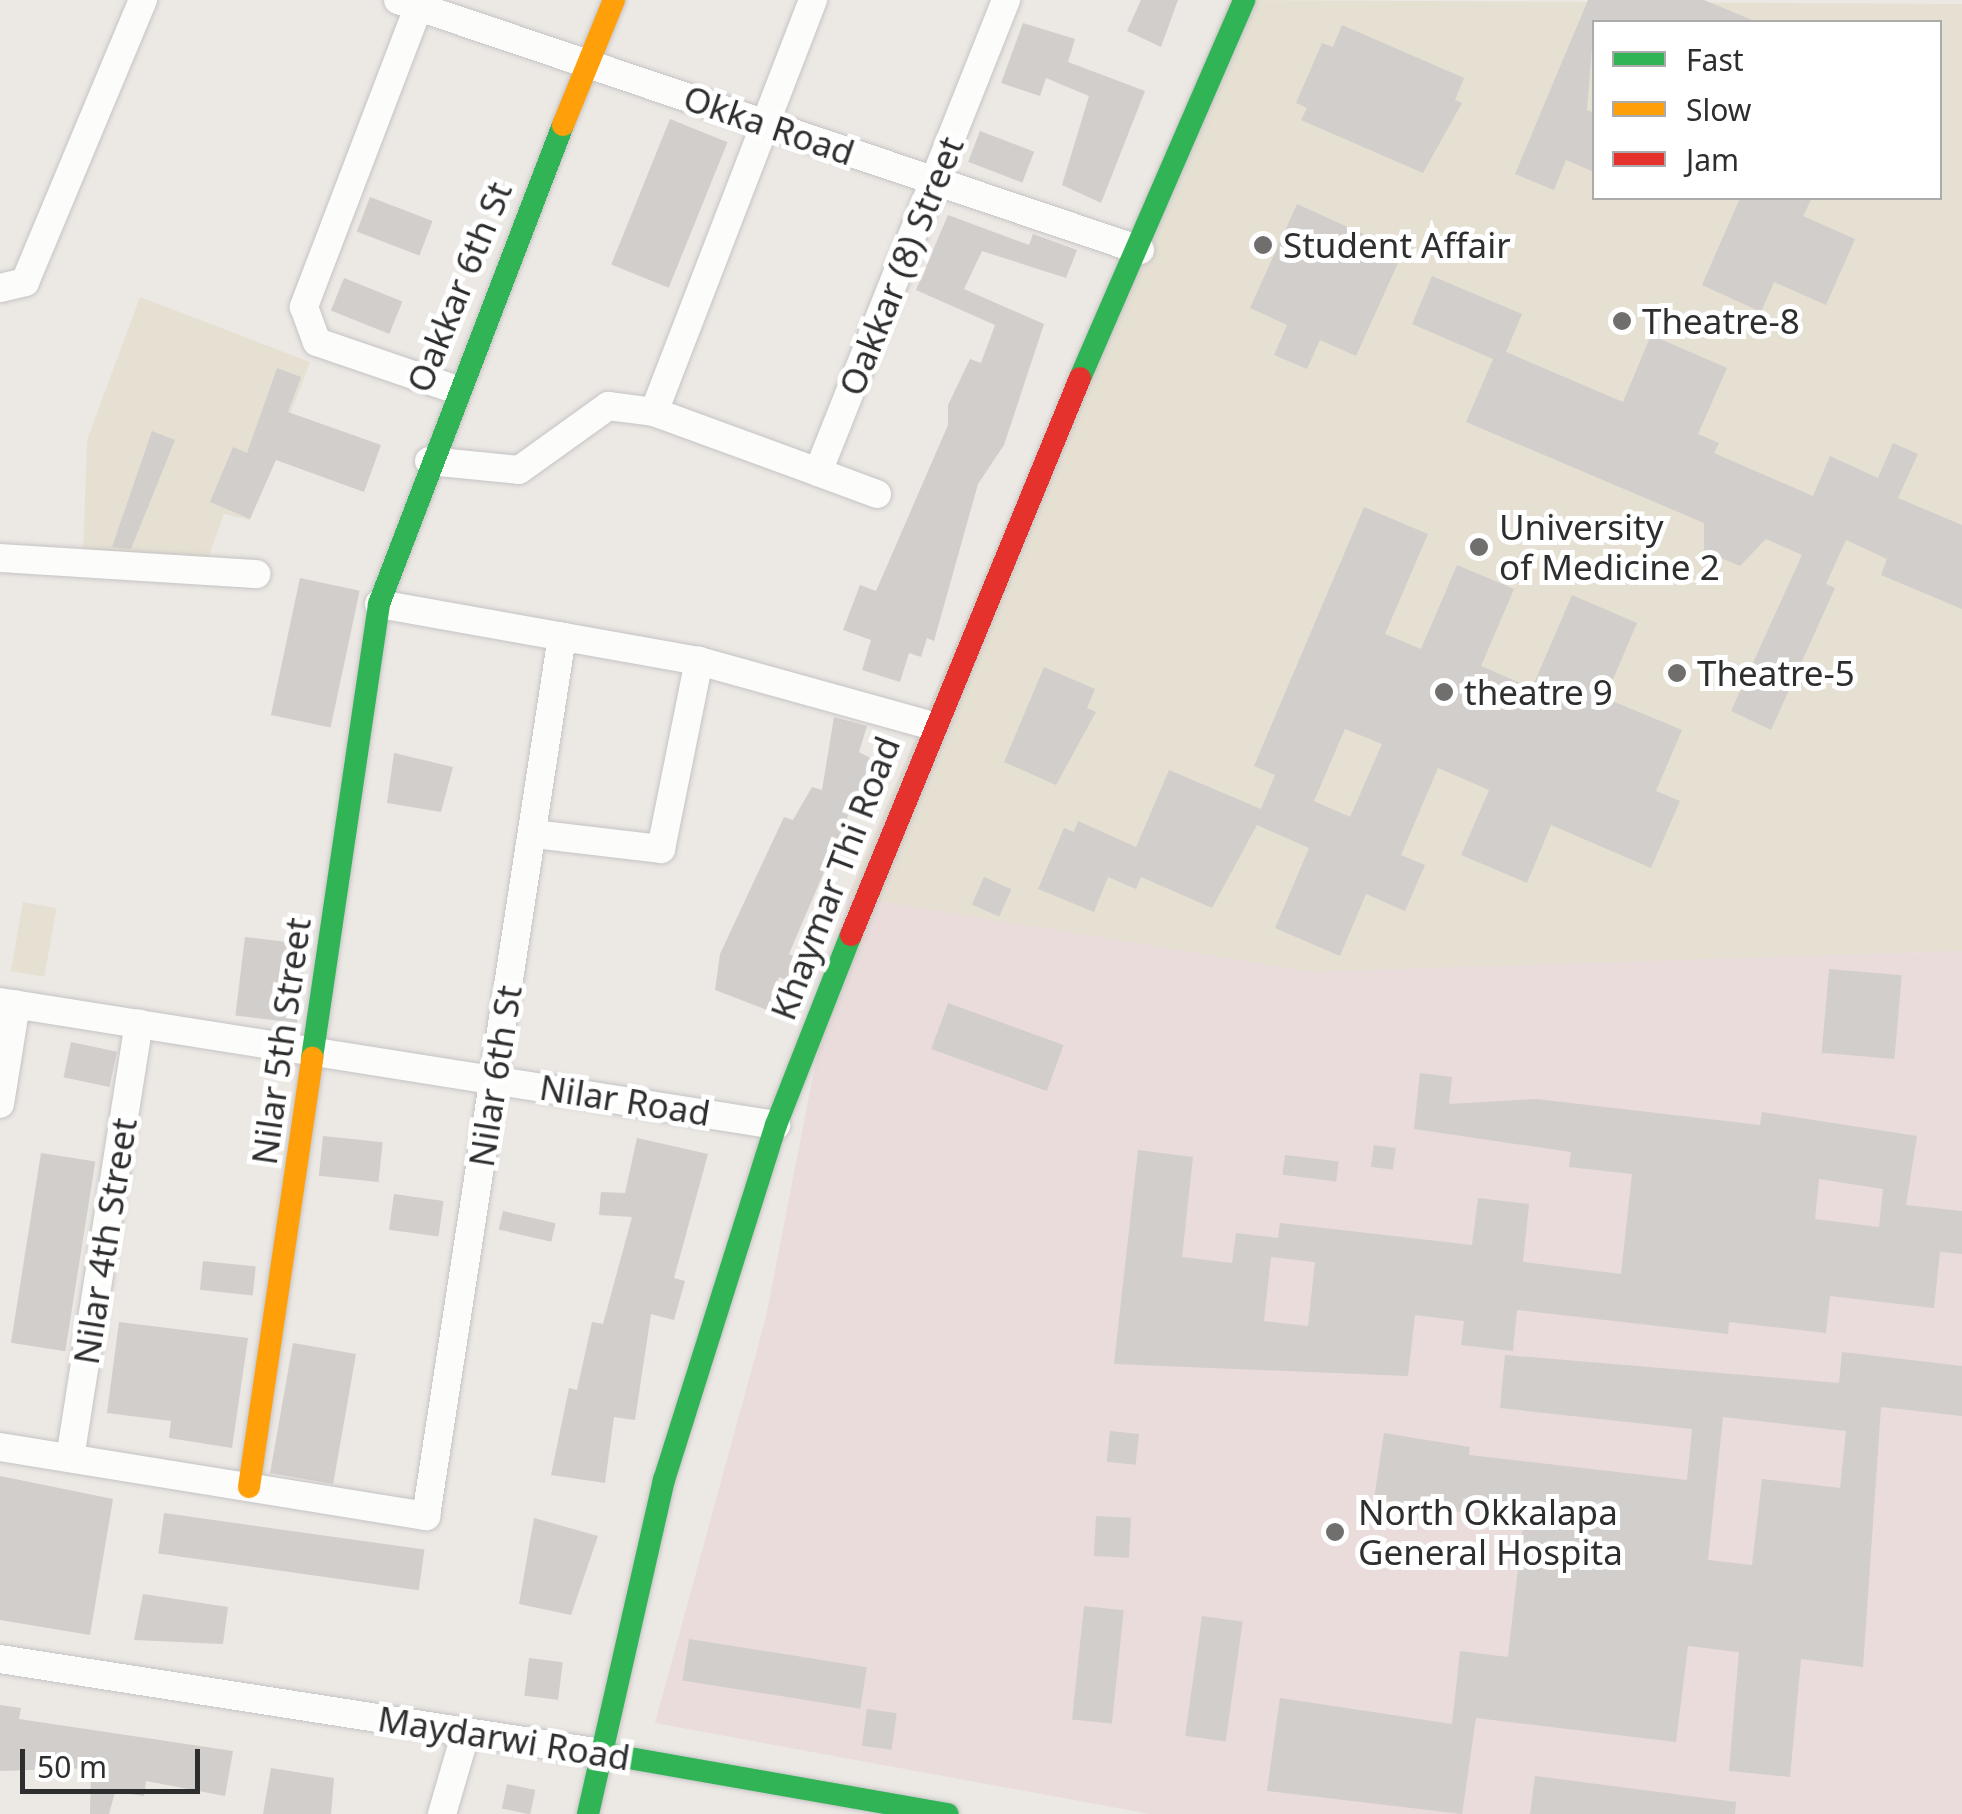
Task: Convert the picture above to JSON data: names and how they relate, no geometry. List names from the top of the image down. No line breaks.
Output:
{"streets":{"main road":["Oakkar 6th St","Khaymar Thi Road","Nilar 5th Street","Maydarwi Road"],"street":["Okka Road","Oakkar (8) Street","Nilar 6th St","Nilar Road","Nilar 4th Street"]},"crossings":[["Okka Road","Oakkar (8) Street"],["Okka Road","Oakkar 6th St"],["Okka Road","Khaymar Thi Road"],["Oakkar 6th St","Nilar 5th Street"],["Khaymar Thi Road","Nilar Road"],["Khaymar Thi Road","Maydarwi Road"],["Nilar 5th Street","Nilar 6th St"],["Nilar 5th Street","Nilar Road"],["Nilar 6th St","Nilar Road"],["Nilar Road","Nilar 4th Street"]],"places":["Student Affair","Theatre-8","University of Medicine 2","Theatre-5","theatre 9","North Okkalapa General Hospita"],"legend":["Fast","Slow","Jam"],"scale_bar":"50 m"}
